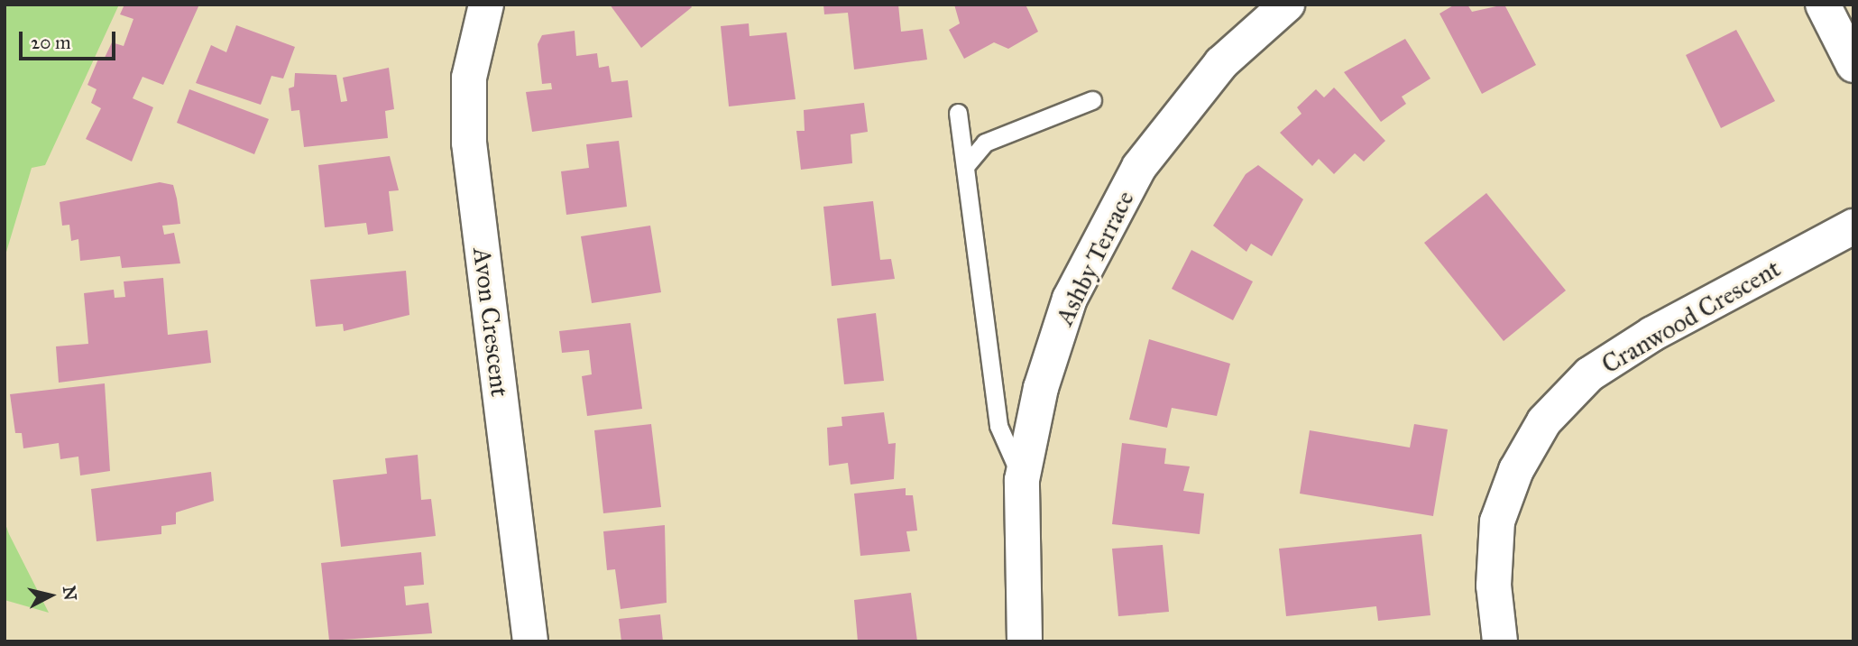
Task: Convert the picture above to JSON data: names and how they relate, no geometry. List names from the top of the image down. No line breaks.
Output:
{"streets":{"street":["Ashby Terrace","Cranwood Crescent","Avon Crescent"]},"scale_bar":"20 m","north":"right"}
